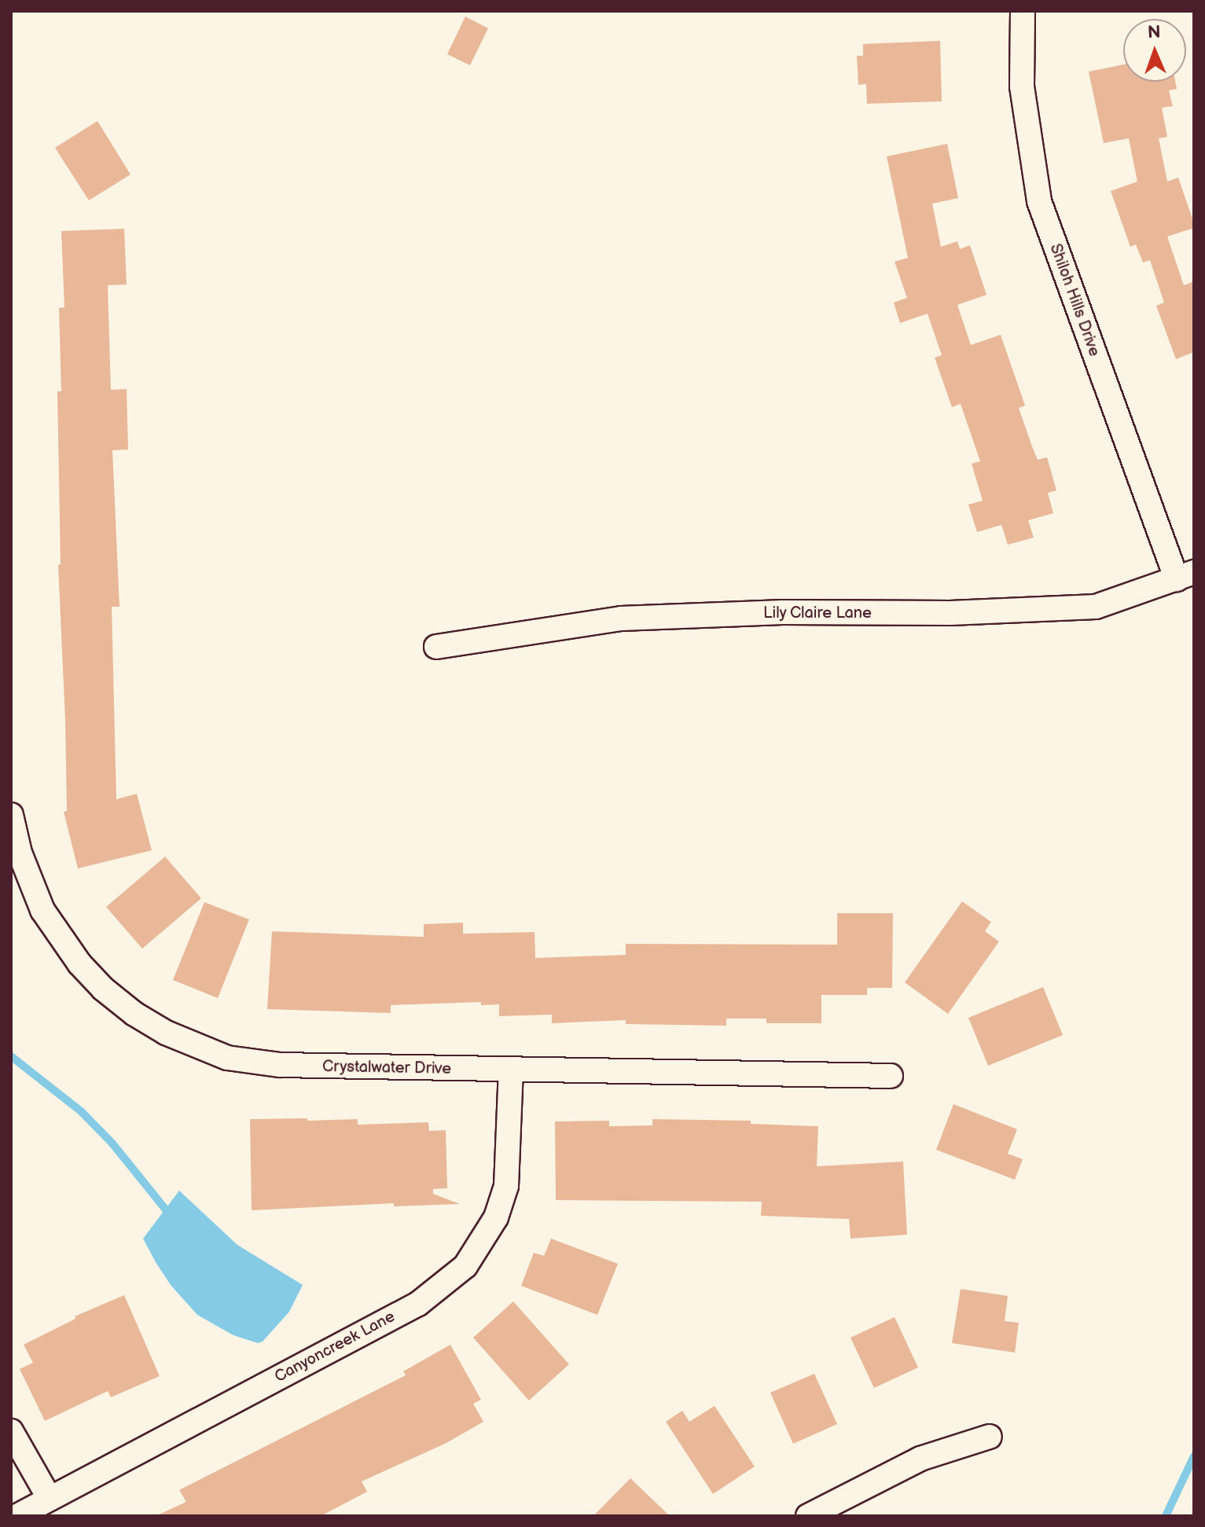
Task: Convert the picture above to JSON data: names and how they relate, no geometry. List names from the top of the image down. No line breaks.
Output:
{"streets":{"street":["Shiloh Hills Drive","Lily Claire Lane","Crystalwater Drive","Canyoncreek Lane"]},"crossings":[["Shiloh Hills Drive","Lily Claire Lane"],["Crystalwater Drive","Canyoncreek Lane"]],"north":"top"}
